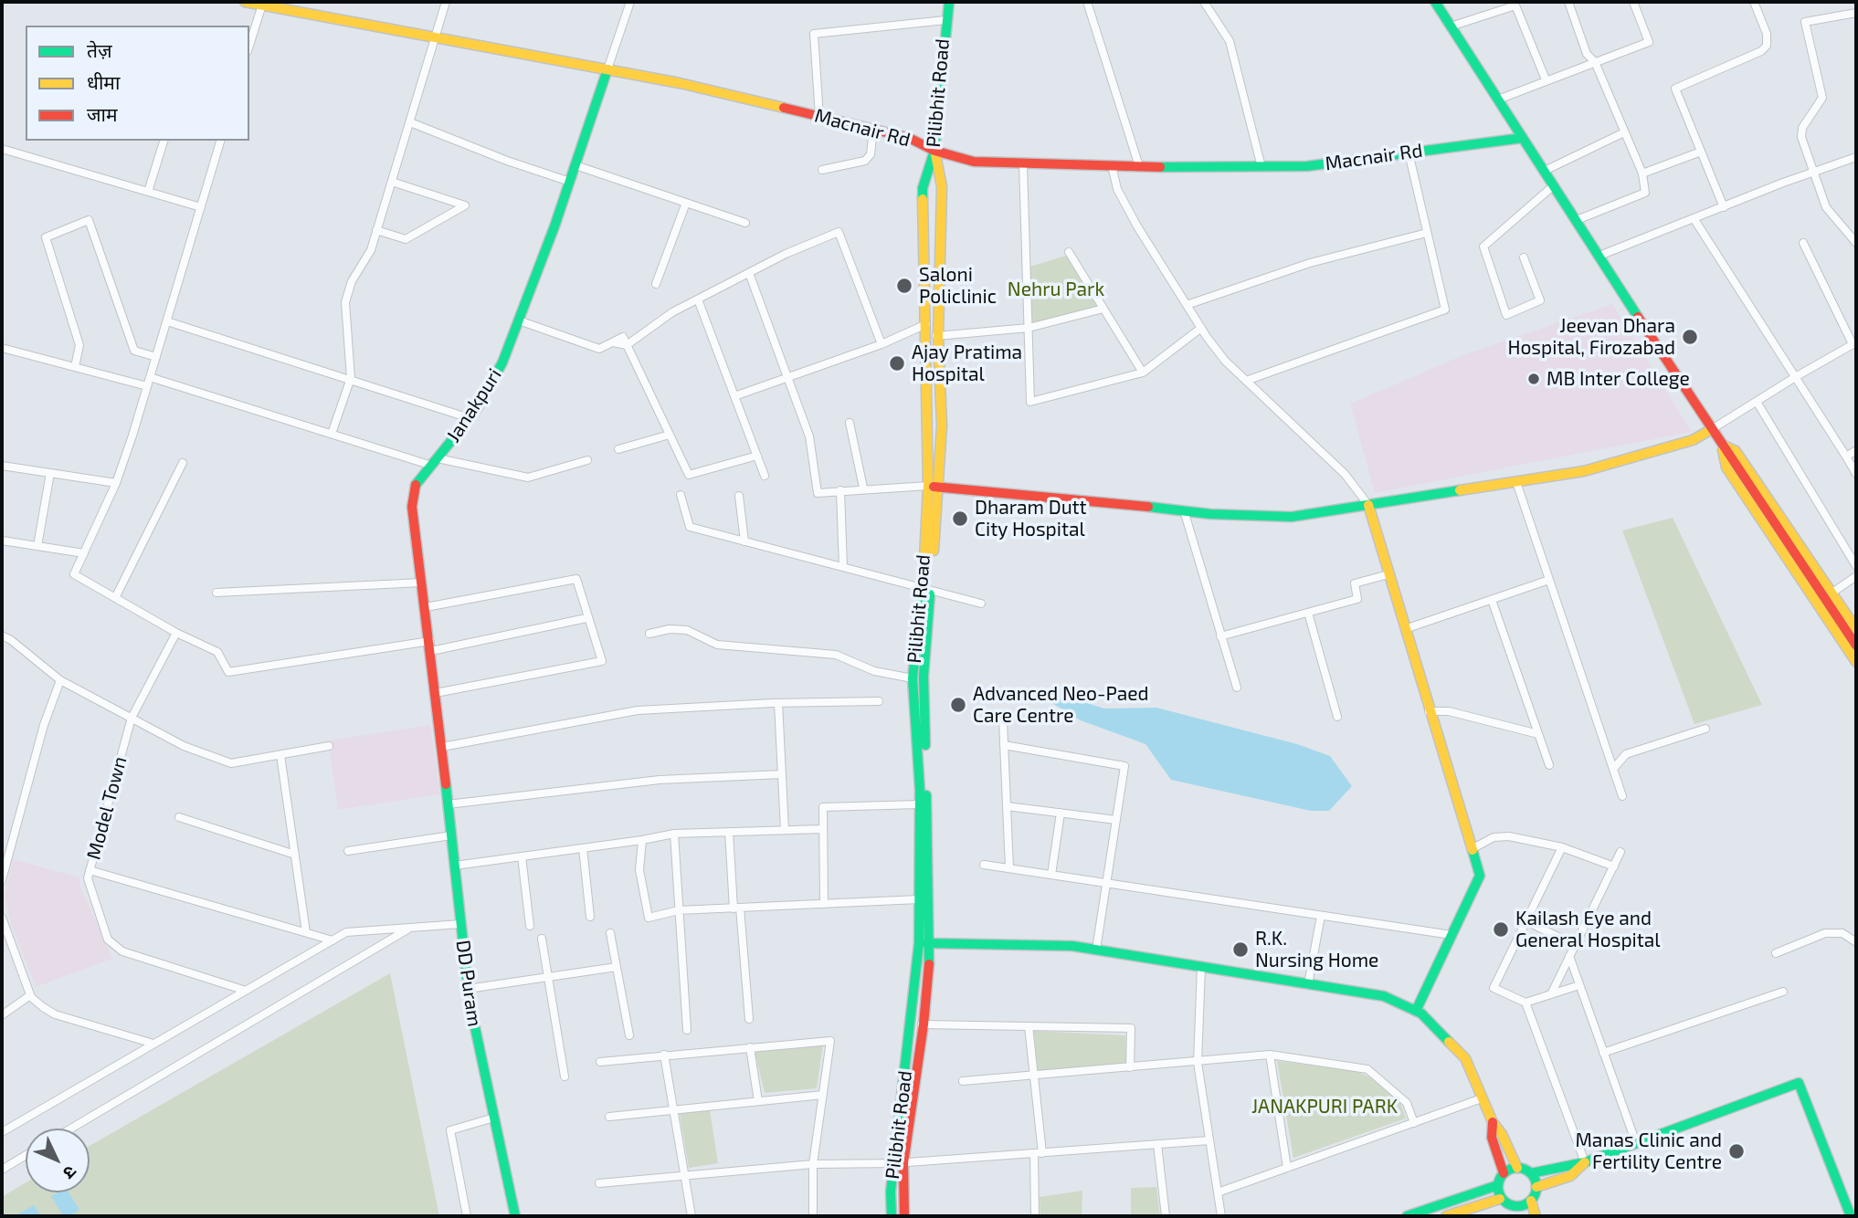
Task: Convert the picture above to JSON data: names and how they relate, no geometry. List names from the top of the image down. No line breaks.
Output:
{"streets":{"main road":["Pilibhit Road","Macnair Rd","Janakpuri","DD Puram"],"street":["Model Town"]},"crossings":[["Pilibhit Road","Macnair Rd"],["Macnair Rd","Janakpuri"],["Janakpuri","DD Puram"]],"parks":["Nehru Park","JANAKPURI PARK"],"places":["Saloni Policlinic","Jeevan Dhara Hospital, Firozabad","Ajay Pratima Hospital","MB Inter College","Dharam Dutt City Hospital","Advanced Neo-Paed Care Centre","Kailash Eye and General Hospital","R.K. Nursing Home","Manas Clinic and Fertility Centre"],"legend":["तेज़","धीमा","जाम"],"north":"bottom right"}
